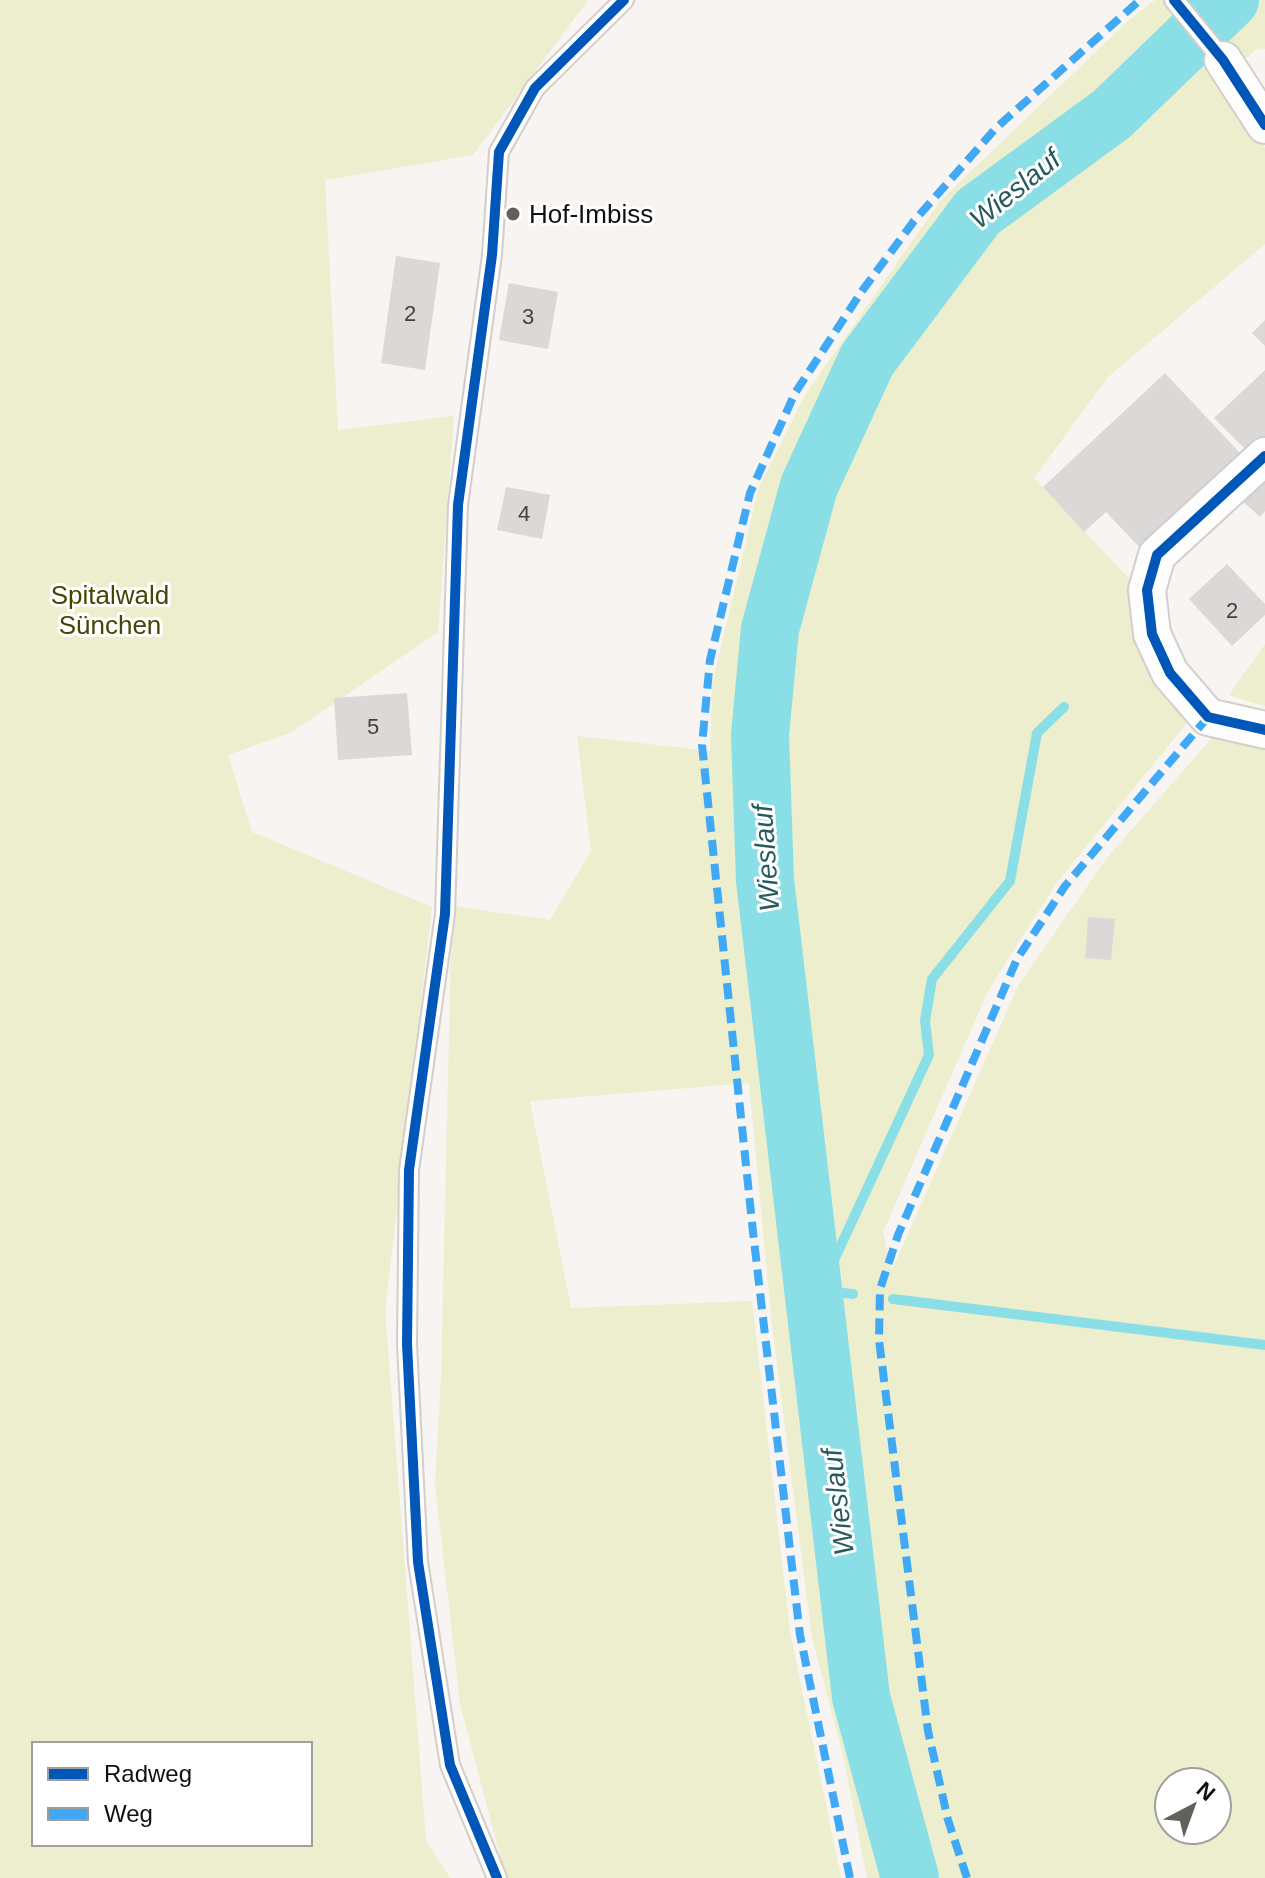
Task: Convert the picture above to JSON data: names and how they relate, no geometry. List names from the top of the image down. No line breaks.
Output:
{"water":["Wieslauf"],"parks":["Spitalwald Sünchen"],"places":["Hof-Imbiss"],"house_numbers":["2","3","4","2","5"],"legend":["Radweg","Weg"],"north":"top right"}
